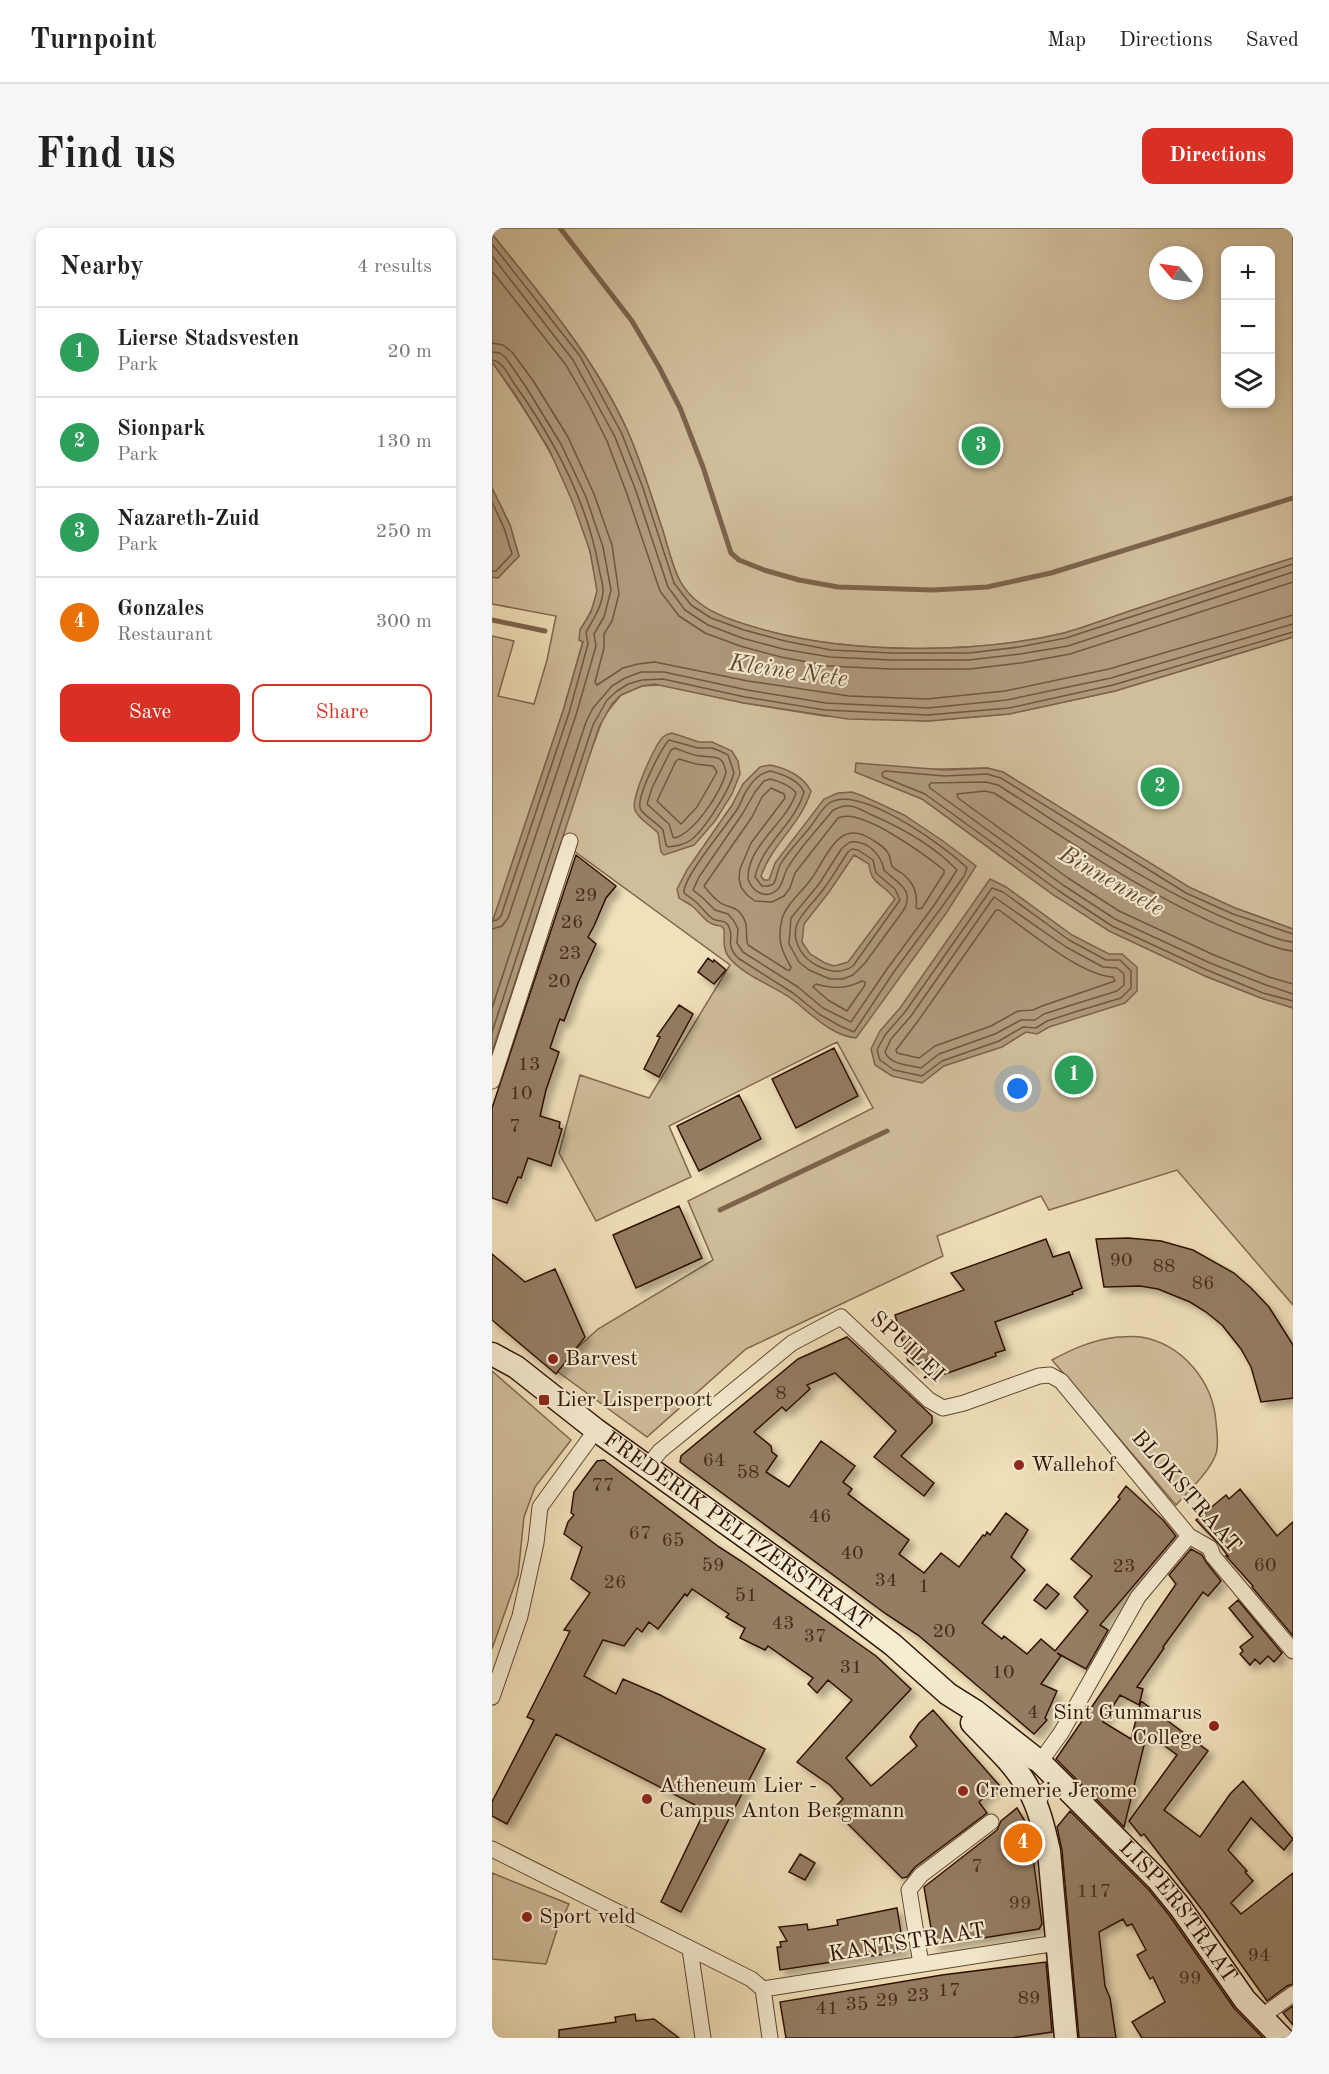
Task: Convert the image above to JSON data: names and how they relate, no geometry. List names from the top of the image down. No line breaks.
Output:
{"streets":{"street":["SPUILEI","BLOKSTRAAT","FREDERIK PELTZERSTRAAT","LISPERSTRAAT","KANTSTRAAT"]},"crossings":[["SPUILEI","BLOKSTRAAT"],["SPUILEI","FREDERIK PELTZERSTRAAT"],["FREDERIK PELTZERSTRAAT","LISPERSTRAAT"]],"water":["Kleine Nete","Binnennete"],"places":{"other":["Barvest","Wallehof","Sint Gummarus College","Cremerie Jerome","Atheneum Lier - Campus Anton Bergmann","Sport veld"],"transit":["Lier Lisperpoort"]},"house_numbers":["29","26","23","20","13","10","7","90","88","86","8","64","58","77","46","67","65","40","59","60","23","34","26","1","51","43","20","37","31","10","4","7","117","99","94","99","17","23","89","29","35","41"],"north":"top left","page":{"header":"Turnpoint","nav":["Map","Directions","Saved"],"buttons":["Directions",["Save","Share"]],"title":"Find us","heading":["Nearby","4 results"],"map_buttons":["+","−"],"list":[{"mark":"1","name":"Lierse Stadsvesten","note":"Park","value":"20 m"},{"mark":"2","name":"Sionpark","note":"Park","value":"130 m"},{"mark":"3","name":"Nazareth-Zuid","note":"Park","value":"250 m"},{"mark":"4","name":"Gonzales","note":"Restaurant","value":"300 m"}],"pins":["3","2","1","4"]}}
